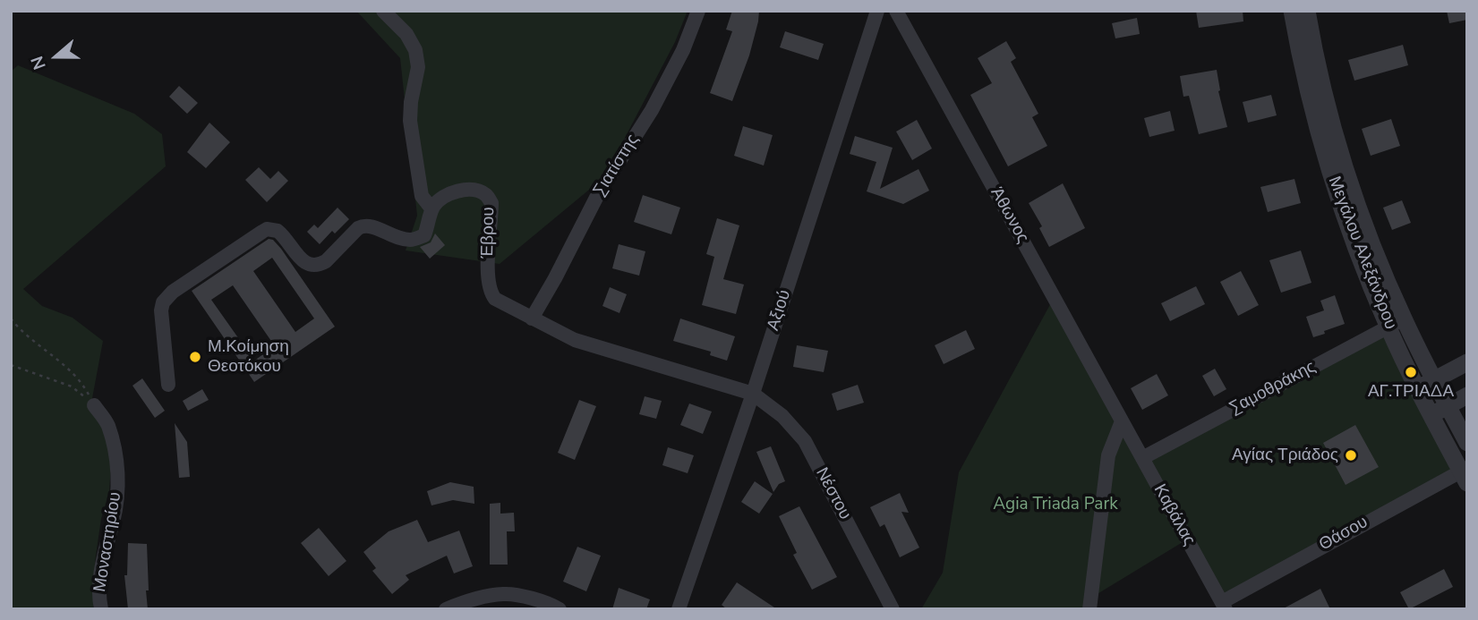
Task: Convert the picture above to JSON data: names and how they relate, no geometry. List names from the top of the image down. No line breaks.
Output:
{"streets":{"street":["Σιατίστης","Άθωνος","Έβρου","Μεγάλου Αλεξάνδρου","Αξιού","Σαμοθράκης","Νέστου","Καβάλας","Θάσου","Μοναστηρίου"]},"crossings":[["Σιατίστης","Έβρου"],["Άθωνος","Καβάλας"],["Έβρου","Αξιού"],["Έβρου","Νέστου"],["Μεγάλου Αλεξάνδρου","Σαμοθράκης"],["Μεγάλου Αλεξάνδρου","Θάσου"],["Αξιού","Νέστου"],["Σαμοθράκης","Καβάλας"],["Καβάλας","Θάσου"]],"parks":["Agia Triada Park"],"places":["Μ.Κοίμηση Θεοτόκου","ΑΓ.ΤΡΙΑΔΑ","Αγίας Τριάδος"],"north":"left"}
